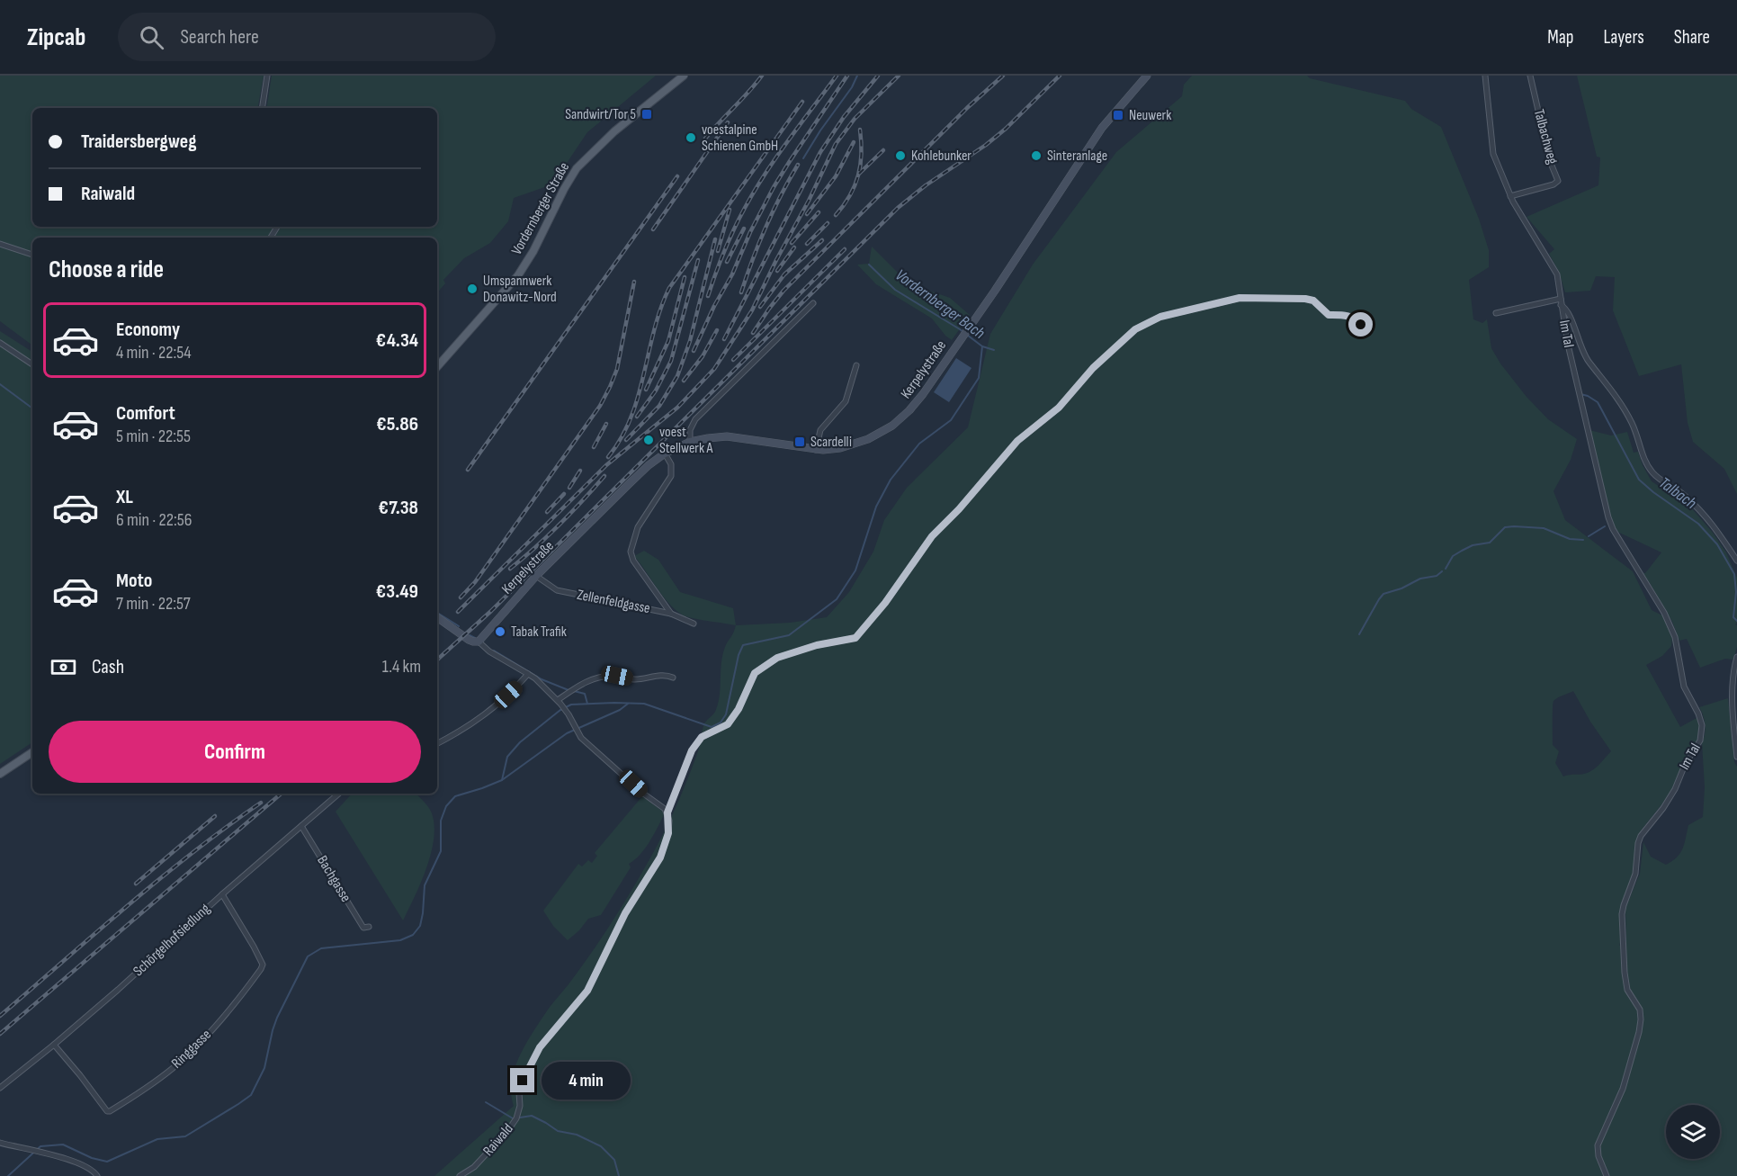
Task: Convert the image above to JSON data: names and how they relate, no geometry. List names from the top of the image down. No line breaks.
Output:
{"streets":{"main road":["Vordernberger Straße","Kerpelystraße"],"street":["Talbachweg","Im Tal","Zellenfeldgasse","Bachgasse","Schörgelhofsiedlung","Ringgasse","Raiwald"]},"crossings":[["Talbachweg","Im Tal"],["Kerpelystraße","Zellenfeldgasse"],["Bachgasse","Schörgelhofsiedlung"],["Schörgelhofsiedlung","Ringgasse"]],"water":["Vordernberger Bach","Talbach"],"places":{"transit":["Sandwirt/Tor 5","Neuwerk","Scardelli"],"other":["voestalpine Schienen GmbH","Kohlebunker","Sinteranlage","Umspannwerk Donawitz-Nord","voest Stellwerk A","Tabak Trafik"]},"page":{"header":"Zipcab","search":"Search here","nav":["Map","Layers","Share"],"banner":["Traidersbergweg","Raiwald"],"heading":"Choose a ride","list":[{"name":"Economy","note":"4 min · 22:54","value":"€4.34"},{"name":"Comfort","note":"5 min · 22:55","value":"€5.86"},{"name":"XL","note":"6 min · 22:56","value":"€7.38"},{"name":"Moto","note":"7 min · 22:57","value":"€3.49"}],"pay":["Cash","1.4 km"],"buttons":"Confirm","bubble":"4 min"}}
